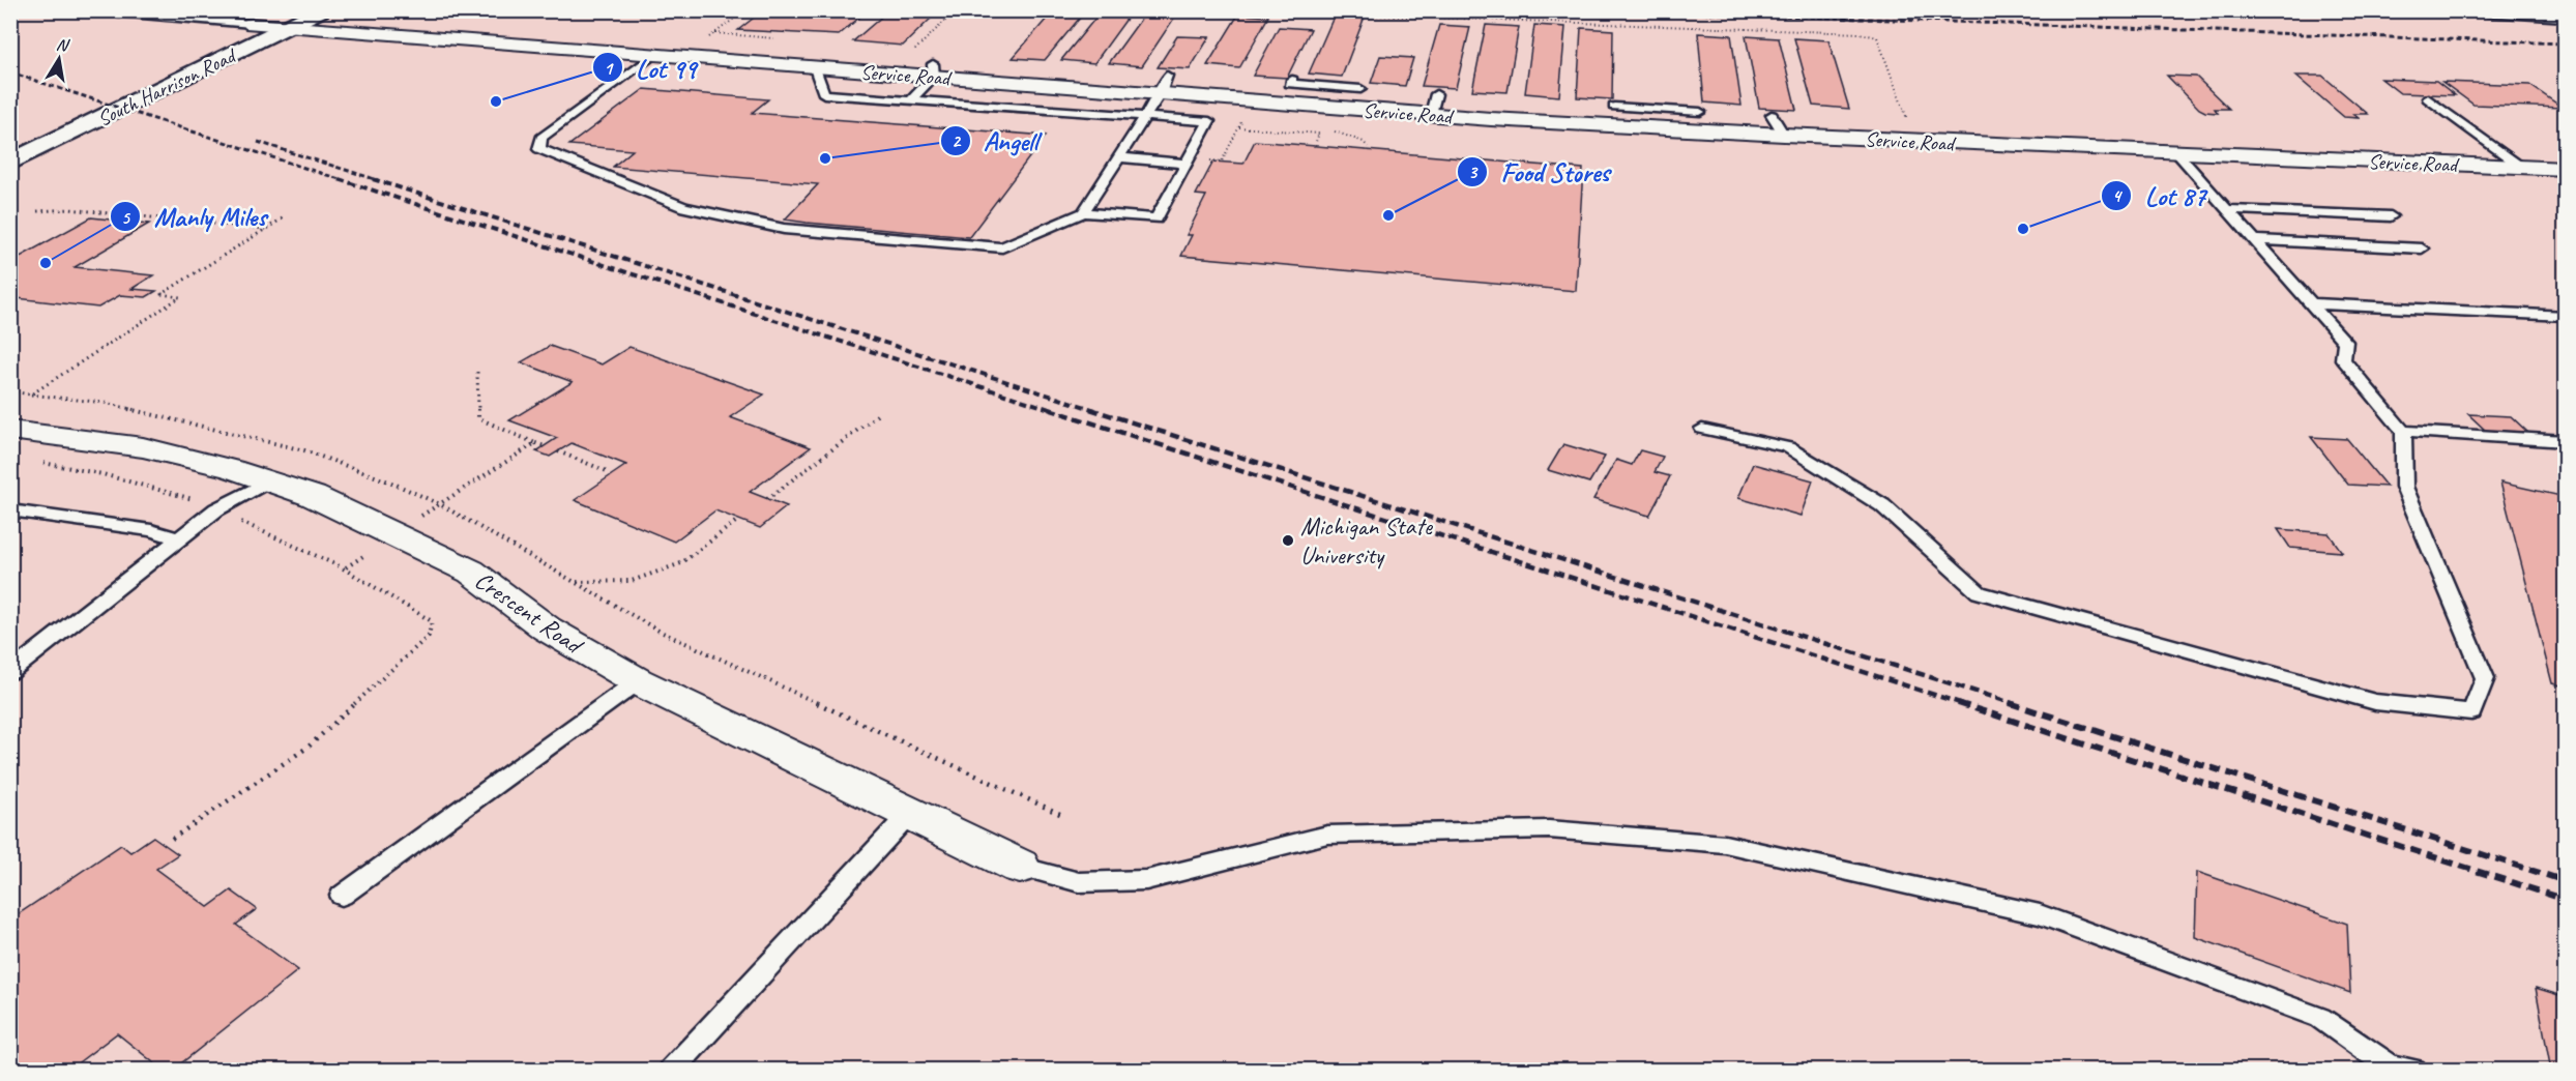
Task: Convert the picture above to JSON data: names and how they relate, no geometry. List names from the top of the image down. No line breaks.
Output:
{"streets":{"street":["Service Road","South Harrison Road","Crescent Road"]},"crossings":[["Service Road","South Harrison Road"]],"places":["Lot 99","Angell","Food Stores","Lot 87","Manly Miles","Michigan State University"],"north":"top"}
